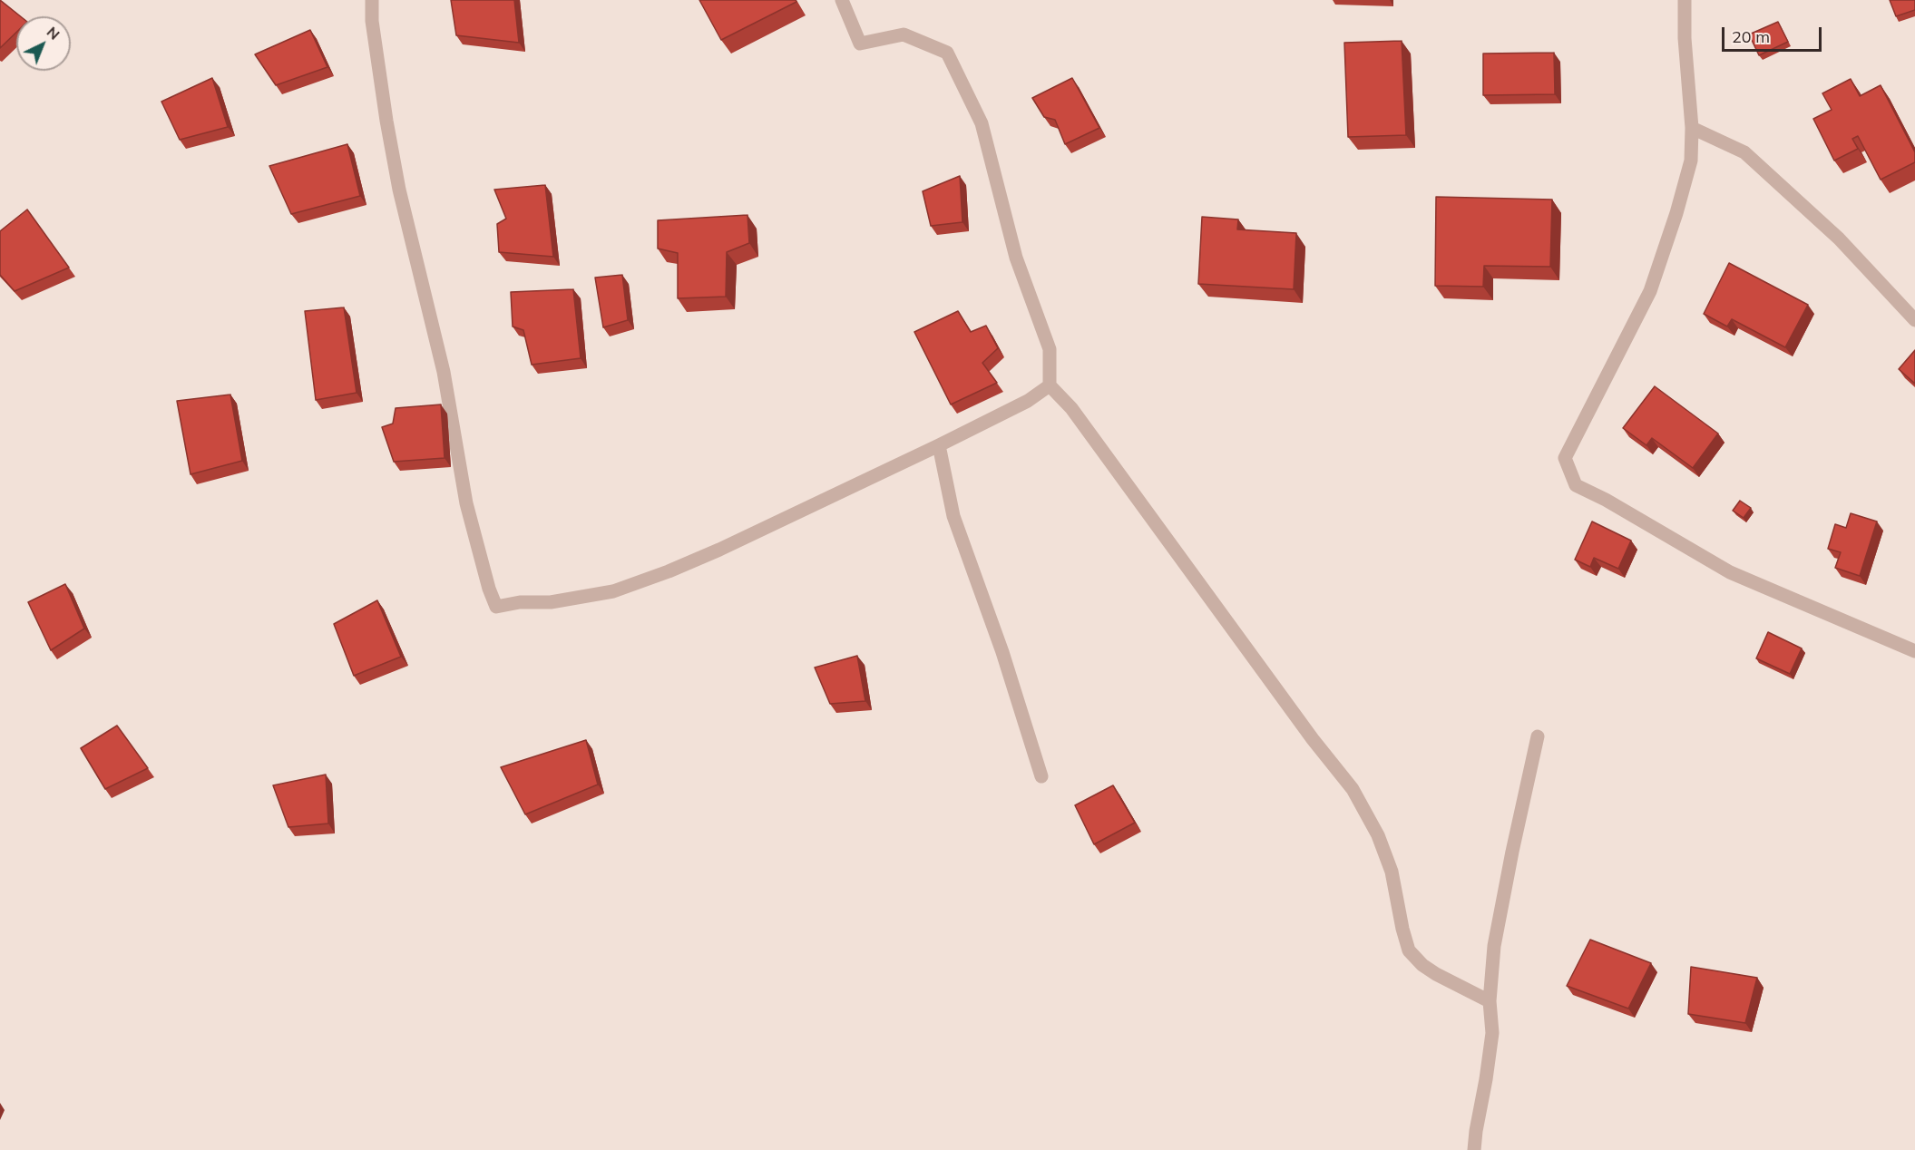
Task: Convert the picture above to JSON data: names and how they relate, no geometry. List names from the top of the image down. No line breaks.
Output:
{"scale_bar":"20 m","north":"top right"}
